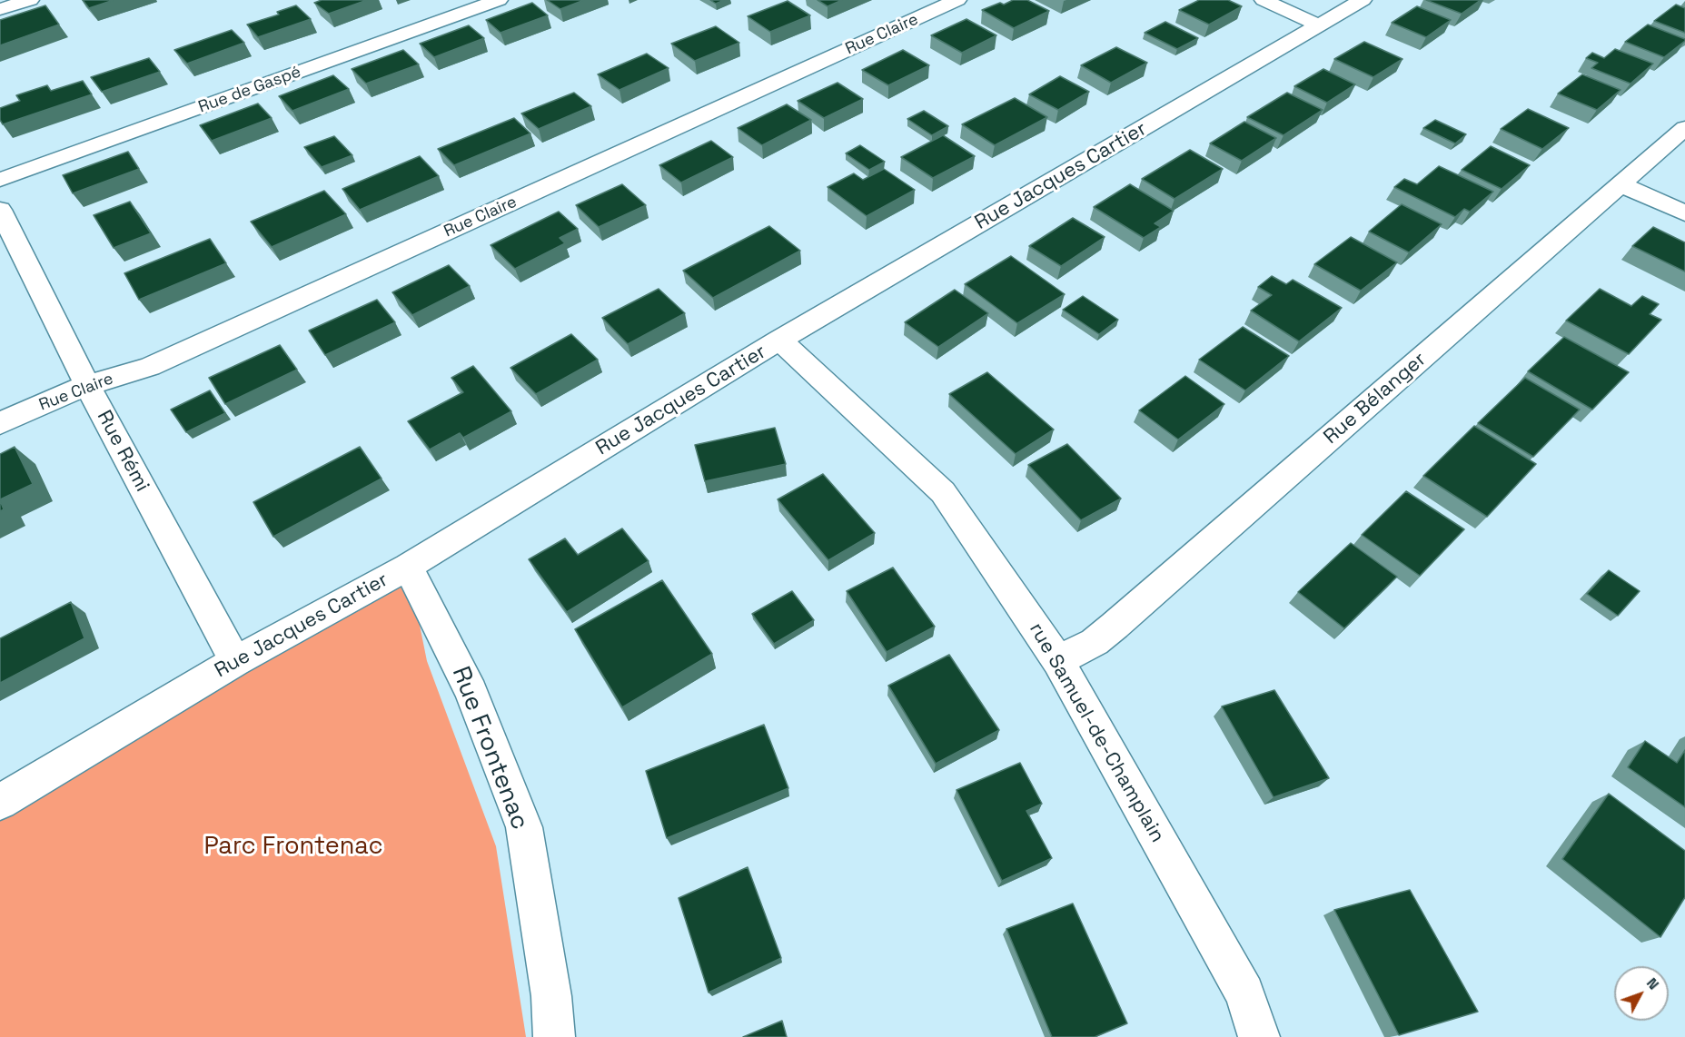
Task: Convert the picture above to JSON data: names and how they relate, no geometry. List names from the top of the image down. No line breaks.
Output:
{"streets":{"street":["Rue Claire","Rue de Gaspé","Rue Jacques Cartier","Rue Bélanger","Rue Rémi","rue Samuel-de-Champlain","Rue Frontenac"]},"crossings":[["Rue Claire","Rue Rémi"],["Rue Jacques Cartier","Rue Rémi"],["Rue Jacques Cartier","rue Samuel-de-Champlain"],["Rue Jacques Cartier","Rue Frontenac"],["Rue Bélanger","rue Samuel-de-Champlain"]],"parks":["Parc Frontenac"],"north":"top right"}
